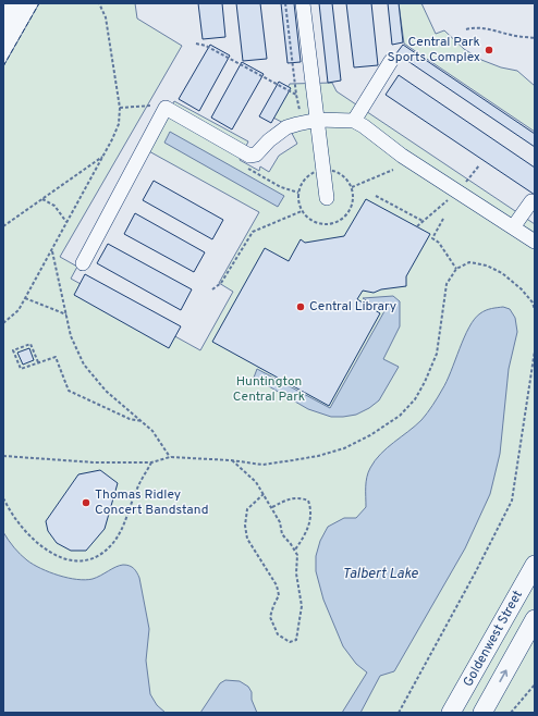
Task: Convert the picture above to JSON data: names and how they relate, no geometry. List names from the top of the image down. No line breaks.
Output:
{"streets":{"main road":["Goldenwest Street"]},"water":["Talbert Lake"],"parks":["Huntington Central Park"],"places":["Central Park Sports Complex","Central Library","Thomas Ridley Concert Bandstand"]}
